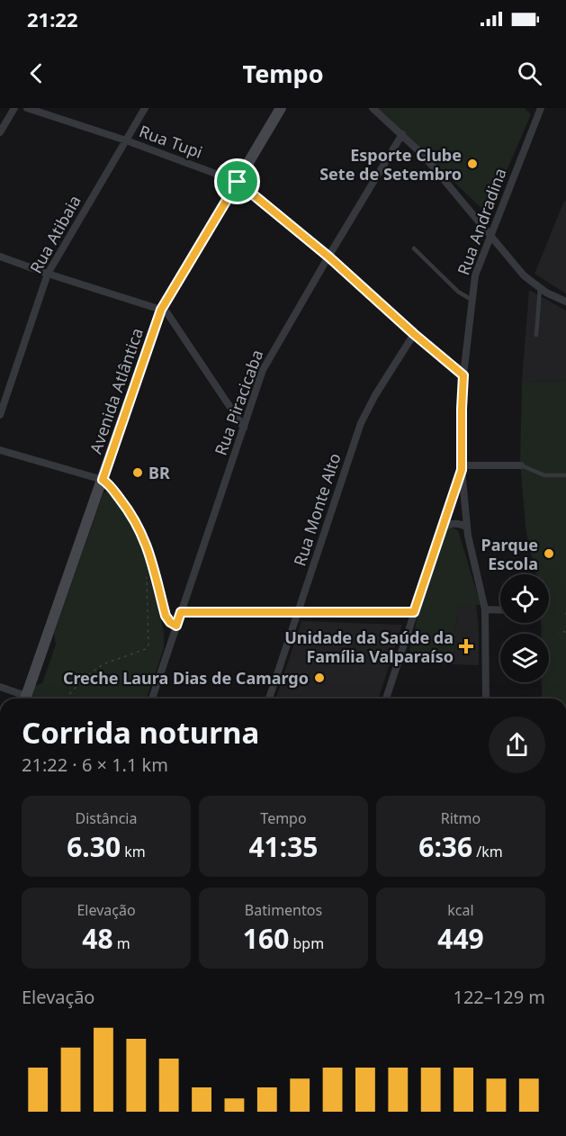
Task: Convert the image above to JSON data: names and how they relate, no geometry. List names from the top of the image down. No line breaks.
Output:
{"streets":{"main road":["Avenida Atlântica"],"street":["Rua Tupi","Rua Andradina","Rua Atibaia","Rua Piracicaba","Rua Monte Alto"]},"crossings":[["Rua Tupi","Rua Andradina"],["Rua Tupi","Rua Atibaia"],["Rua Tupi","Avenida Atlântica"],["Rua Tupi","Rua Piracicaba"],["Rua Tupi","Rua Monte Alto"]],"places":{"other":["Esporte Clube Sete de Setembro","BR","Parque Escola","Creche Laura Dias de Camargo"],"health":["Unidade da Saúde da Família Valparaíso"]},"page":{"status":"21:22","header":"Tempo","heading":["Corrida noturna","21:22 · 6 × 1.1 km"],"stats":[["Distância","6.30 km"],["Tempo","41:35"],["Ritmo","6:36 /km"],["Elevação","48 m"],["Batimentos","160 bpm"],["kcal","449"]],"chart":["Elevação","122–129 m"]}}
